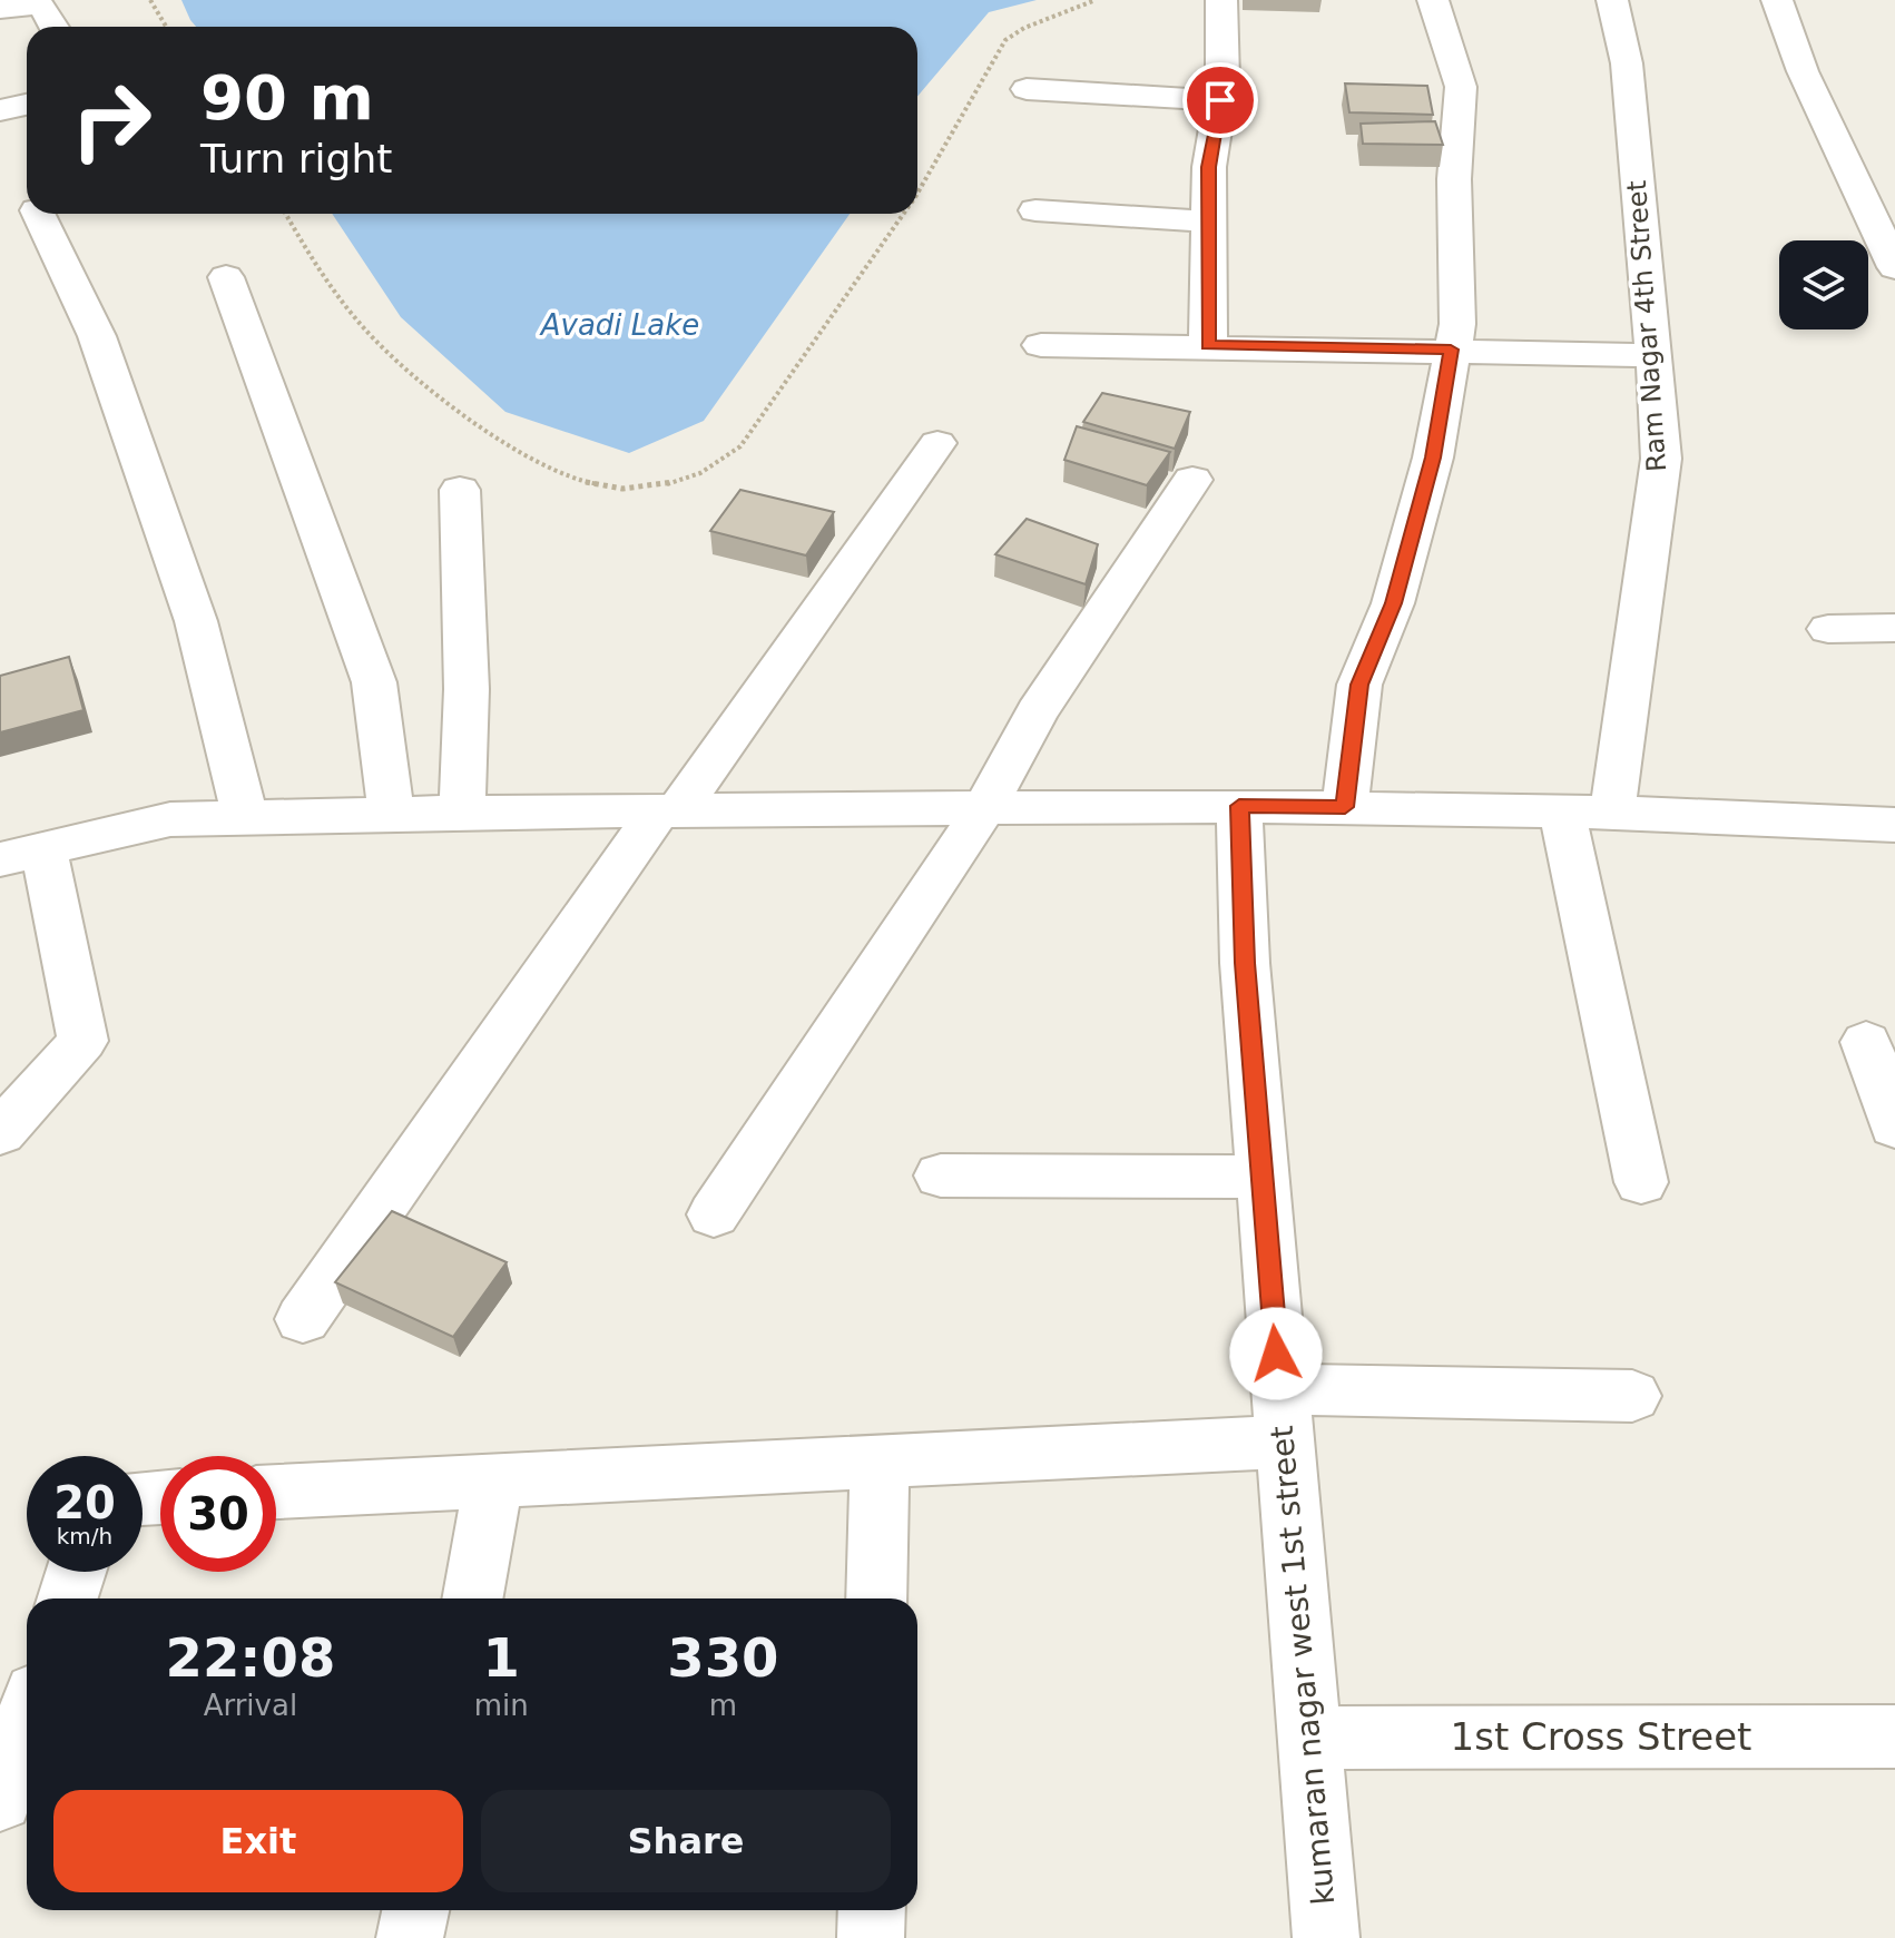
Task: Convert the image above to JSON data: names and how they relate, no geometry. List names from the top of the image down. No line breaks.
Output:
{"streets":{"street":["Ram Nagar 4th Street","kumaran nagar west 1st street","1st Cross Street"]},"crossings":[["kumaran nagar west 1st street","1st Cross Street"]],"water":["Avadi Lake"],"page":{"turn":["90 m","Turn right"],"speed":"20 km/h","limit":"30","eta":["22:08","Arrival","1","min","330","m"],"buttons":["Exit","Share"]}}
